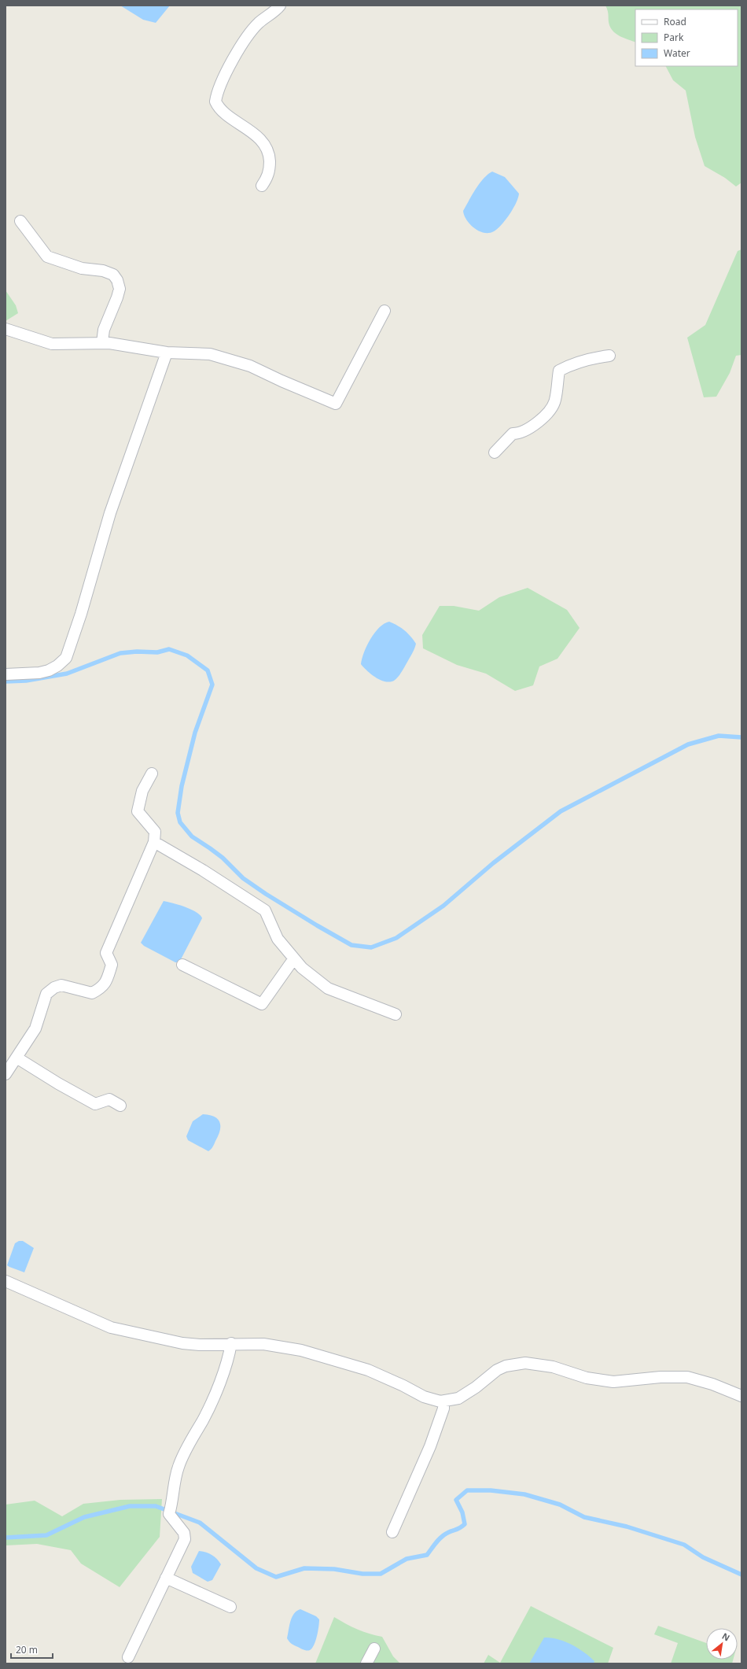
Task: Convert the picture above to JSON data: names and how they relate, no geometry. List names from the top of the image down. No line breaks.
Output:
{"legend":["Road","Park","Water"],"scale_bar":"20 m","north":"top right"}
